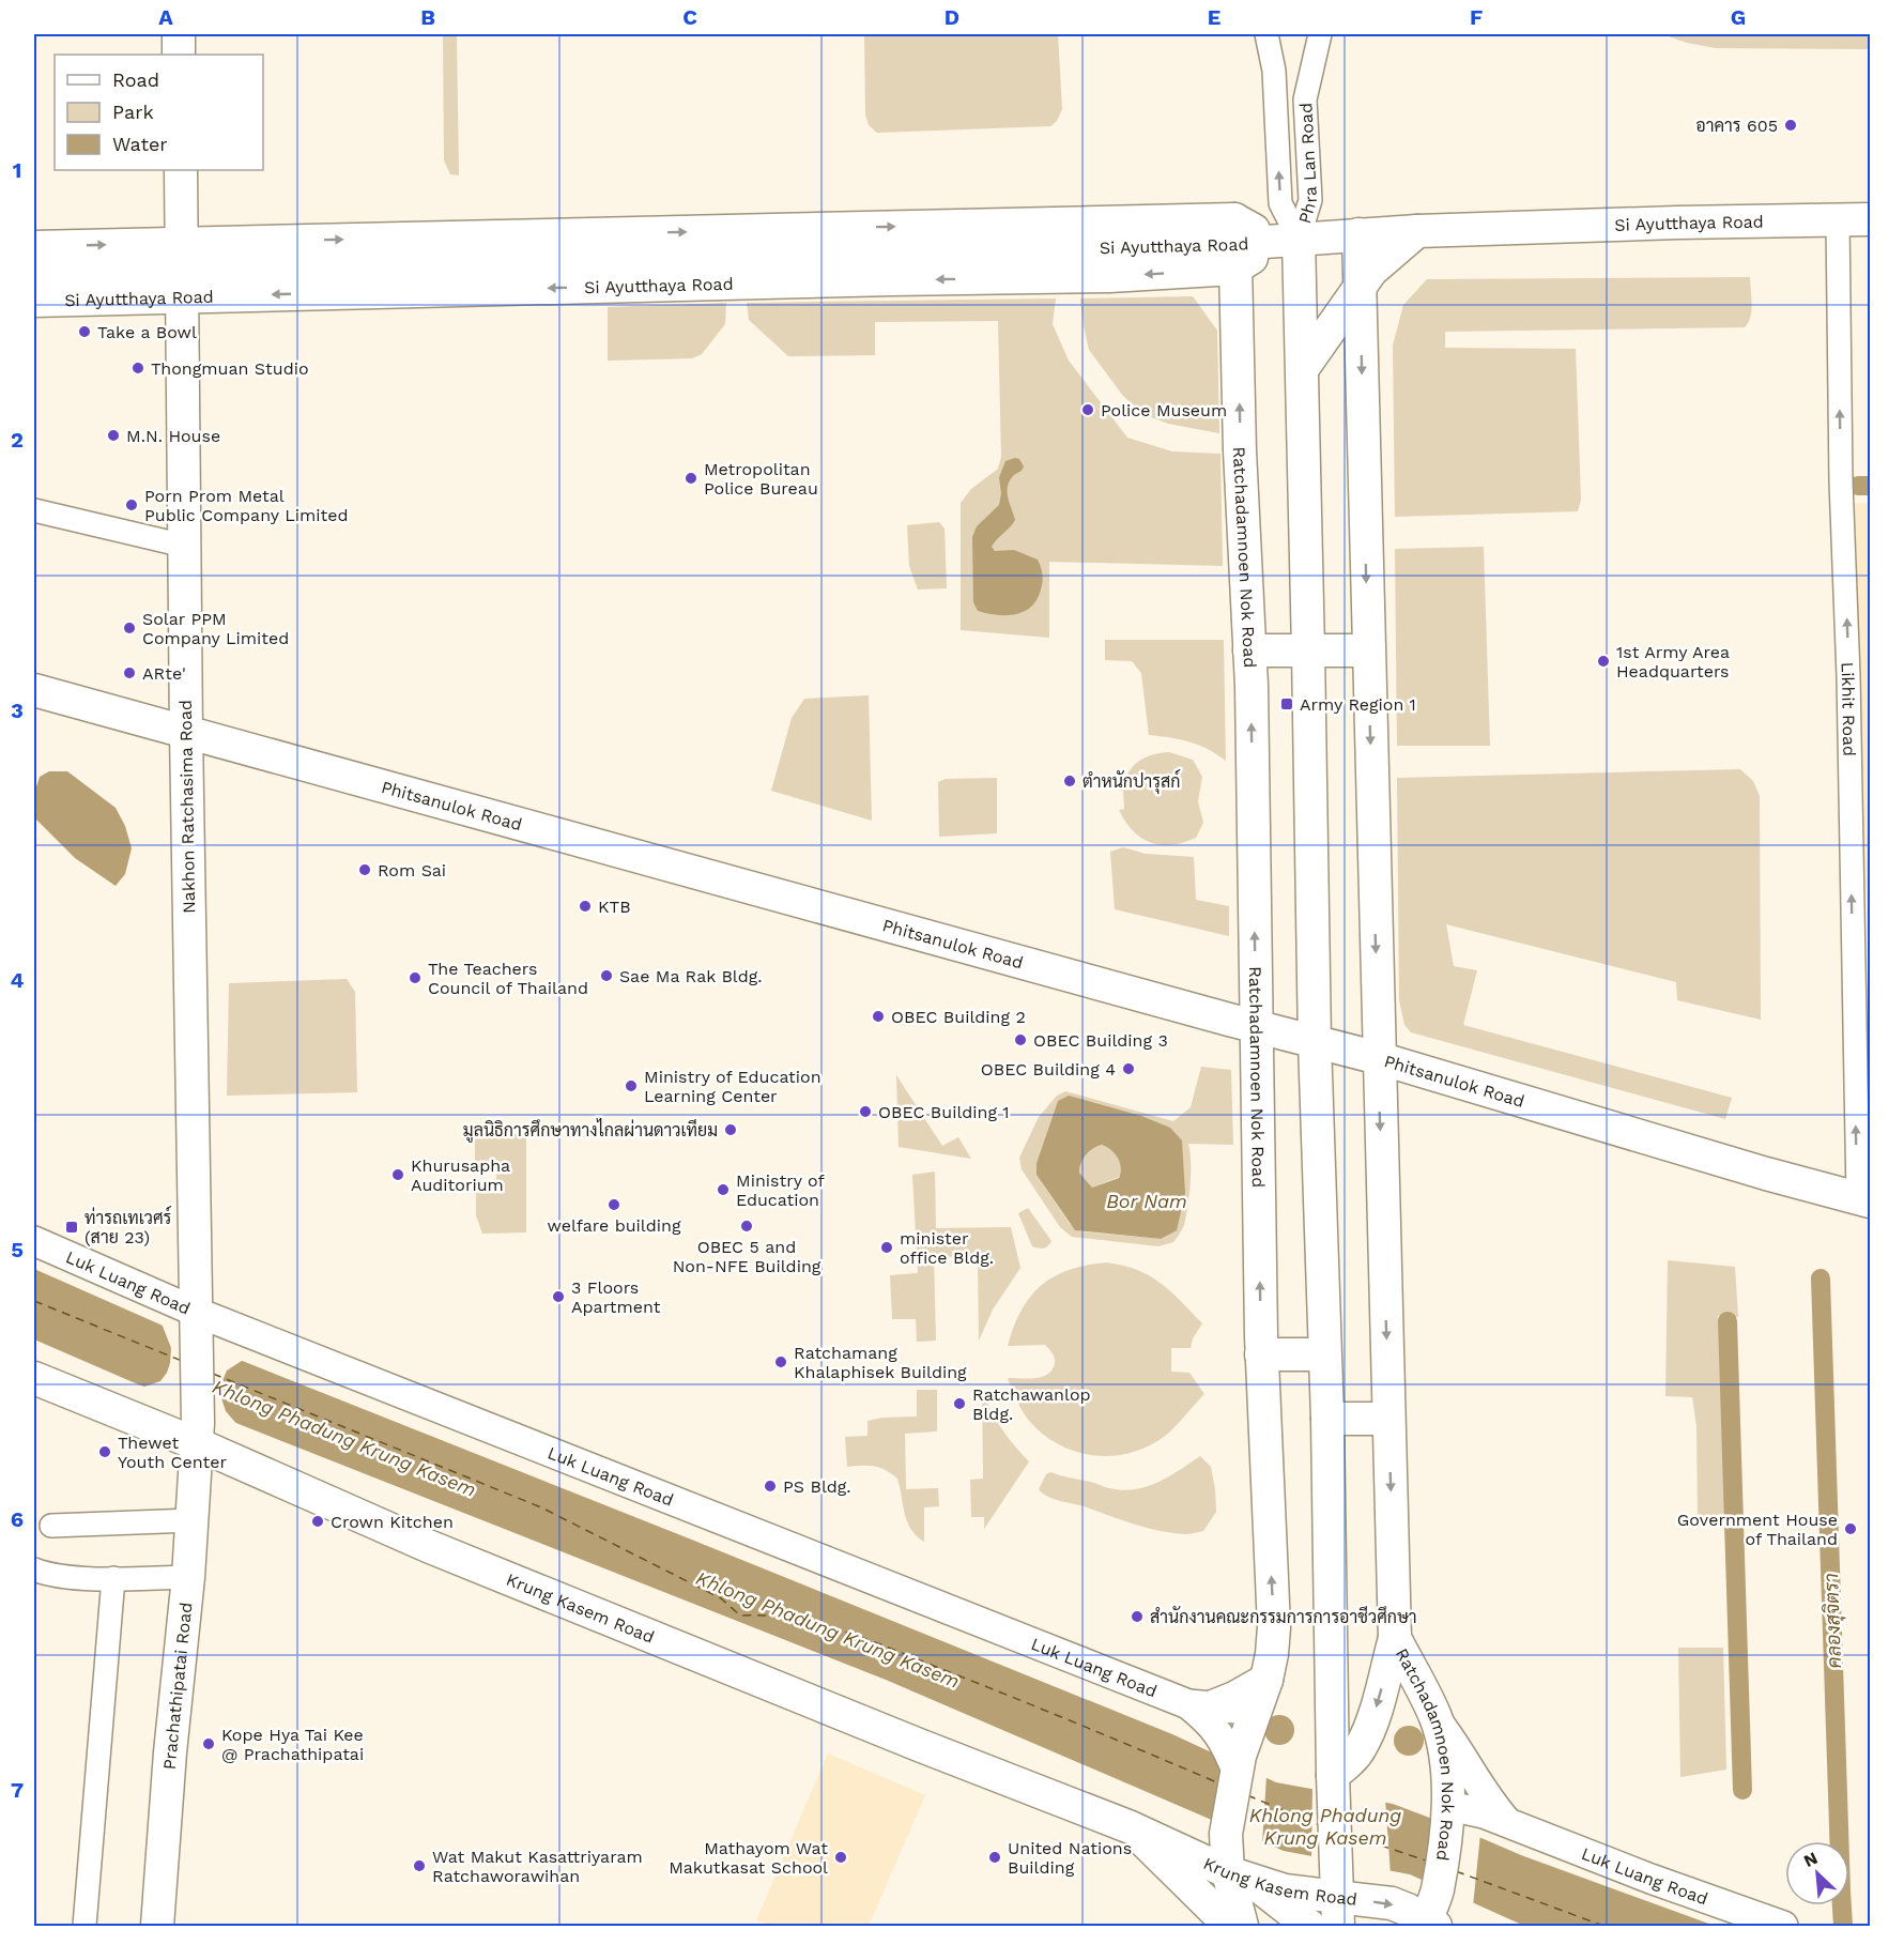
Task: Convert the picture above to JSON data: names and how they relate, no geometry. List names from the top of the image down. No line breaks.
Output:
{"streets":{"main road":["Si Ayutthaya Road","Ratchadamnoen Nok Road","Phitsanulok Road","Nakhon Ratchasima Road","Krung Kasem Road","Prachathipatai Road"],"street":["Phra Lan Road","Likhit Road","Luk Luang Road"]},"crossings":[["Phra Lan Road","Si Ayutthaya Road"],["Si Ayutthaya Road","Ratchadamnoen Nok Road"],["Si Ayutthaya Road","Likhit Road"],["Si Ayutthaya Road","Nakhon Ratchasima Road"],["Ratchadamnoen Nok Road","Phitsanulok Road"],["Ratchadamnoen Nok Road","Luk Luang Road"],["Ratchadamnoen Nok Road","Krung Kasem Road"],["Likhit Road","Phitsanulok Road"],["Phitsanulok Road","Nakhon Ratchasima Road"],["Nakhon Ratchasima Road","Luk Luang Road"],["Nakhon Ratchasima Road","Krung Kasem Road"],["Nakhon Ratchasima Road","Prachathipatai Road"],["Krung Kasem Road","Prachathipatai Road"]],"one_way":["Likhit Road"],"water":["Bor Nam","Khlong Phadung Krung Kasem","คลองสุจิตรา"],"places":{"other":["อาคาร 605","Take a Bowl","Thongmuan Studio","Police Museum","M.N. House","Metropolitan Police Bureau","Porn Prom Metal Public Company Limited","Solar PPM Company Limited","1st Army Area Headquarters","ARte'","ตำหนักปารุสก์","Rom Sai","KTB","Sae Ma Rak Bldg.","The Teachers Council of Thailand","OBEC Building 2","OBEC Building 3","OBEC Building 4","Ministry of Education Learning Center","OBEC Building 1","มูลนิธิการศึกษาทางไกลผ่านดาวเทียม","Khurusapha Auditorium","Ministry of Education","welfare building","OBEC 5 and Non-NFE Building","minister office Bldg.","3 Floors Apartment","Ratchamang Khalaphisek Building","Ratchawanlop Bldg.","Thewet Youth Center","PS Bldg.","Crown Kitchen","Government House of Thailand","สำนักงานคณะกรรมการการอาชีวศึกษา","Kope Hya Tai Kee @ Prachathipatai","Mathayom Wat Makutkasat School","United Nations Building","Wat Makut Kasattriyaram Ratchaworawihan"],"transit":["Army Region 1","ท่ารถเทเวศร์ (สาย 23)"]},"legend":["Road","Park","Water"],"north":"top left","grid":{"columns":["A","B","C","D","E","F","G"],"rows":["1","2","3","4","5","6","7"]}}
